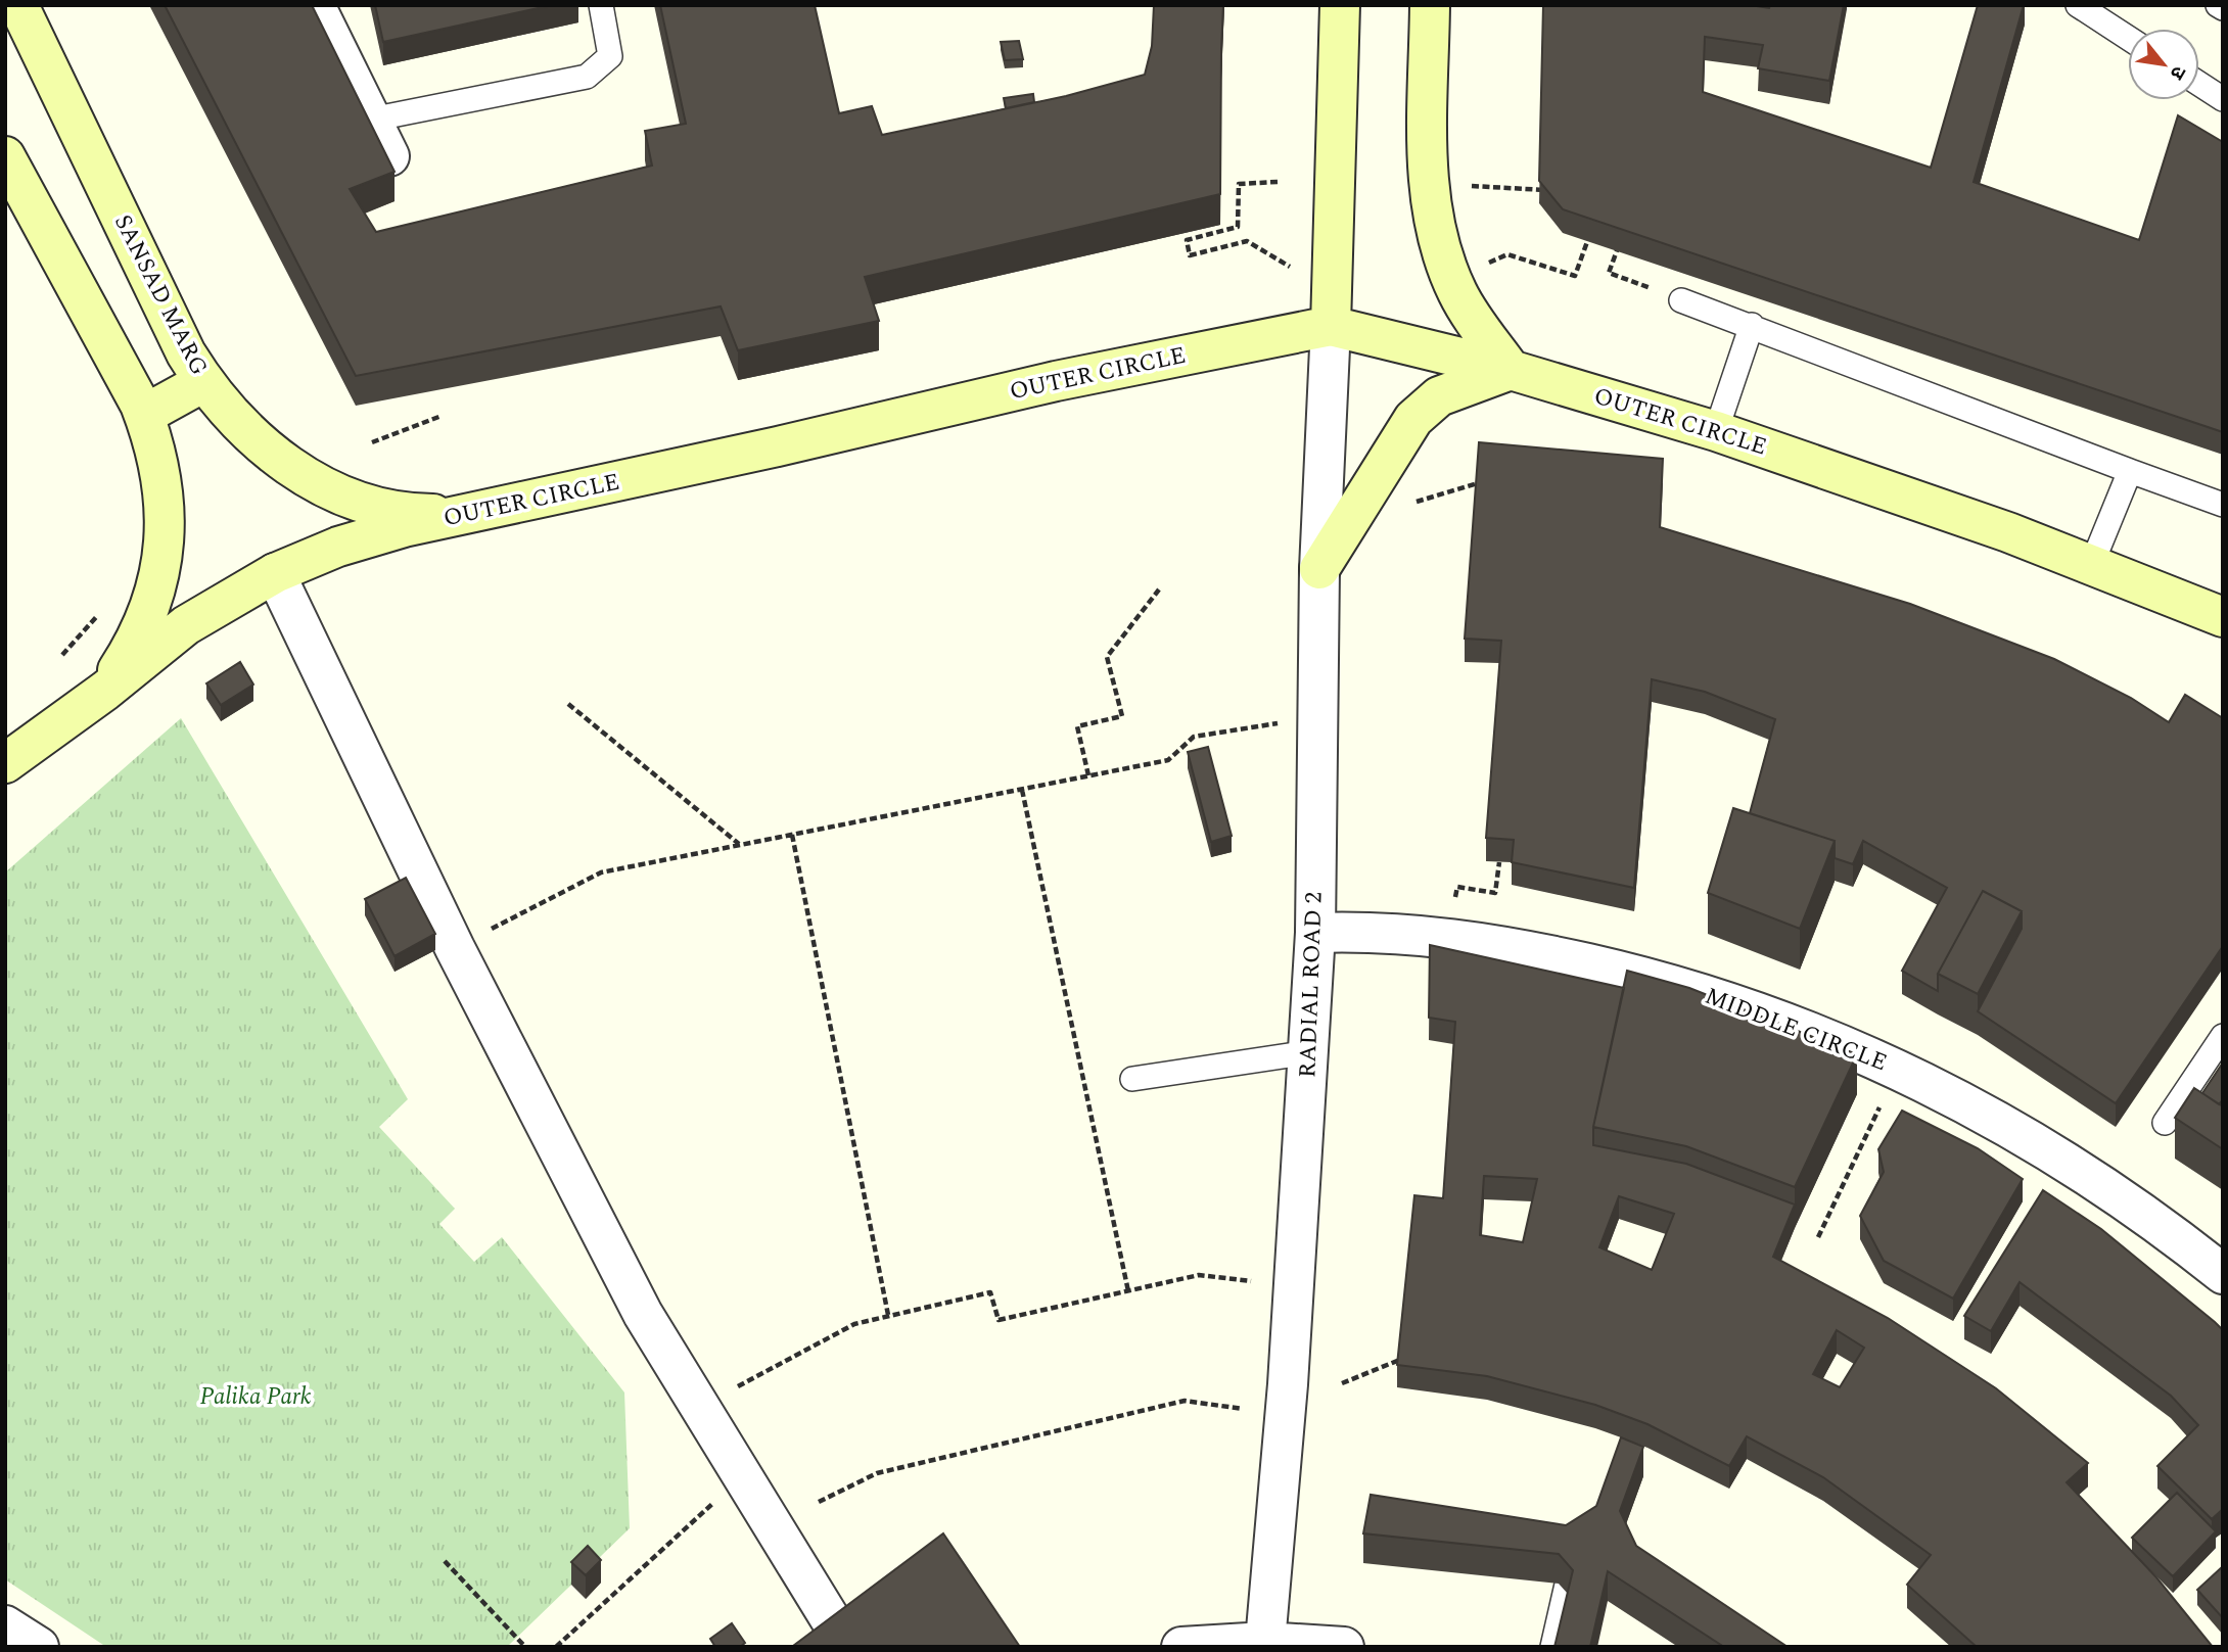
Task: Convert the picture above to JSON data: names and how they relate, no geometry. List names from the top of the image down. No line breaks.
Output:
{"streets":{"main road":["SANSAD MARG","OUTER CIRCLE"],"street":["RADIAL ROAD 2","MIDDLE CIRCLE"]},"crossings":[["SANSAD MARG","OUTER CIRCLE"],["OUTER CIRCLE","RADIAL ROAD 2"],["RADIAL ROAD 2","MIDDLE CIRCLE"]],"parks":["Palika Park"],"north":"bottom right"}
